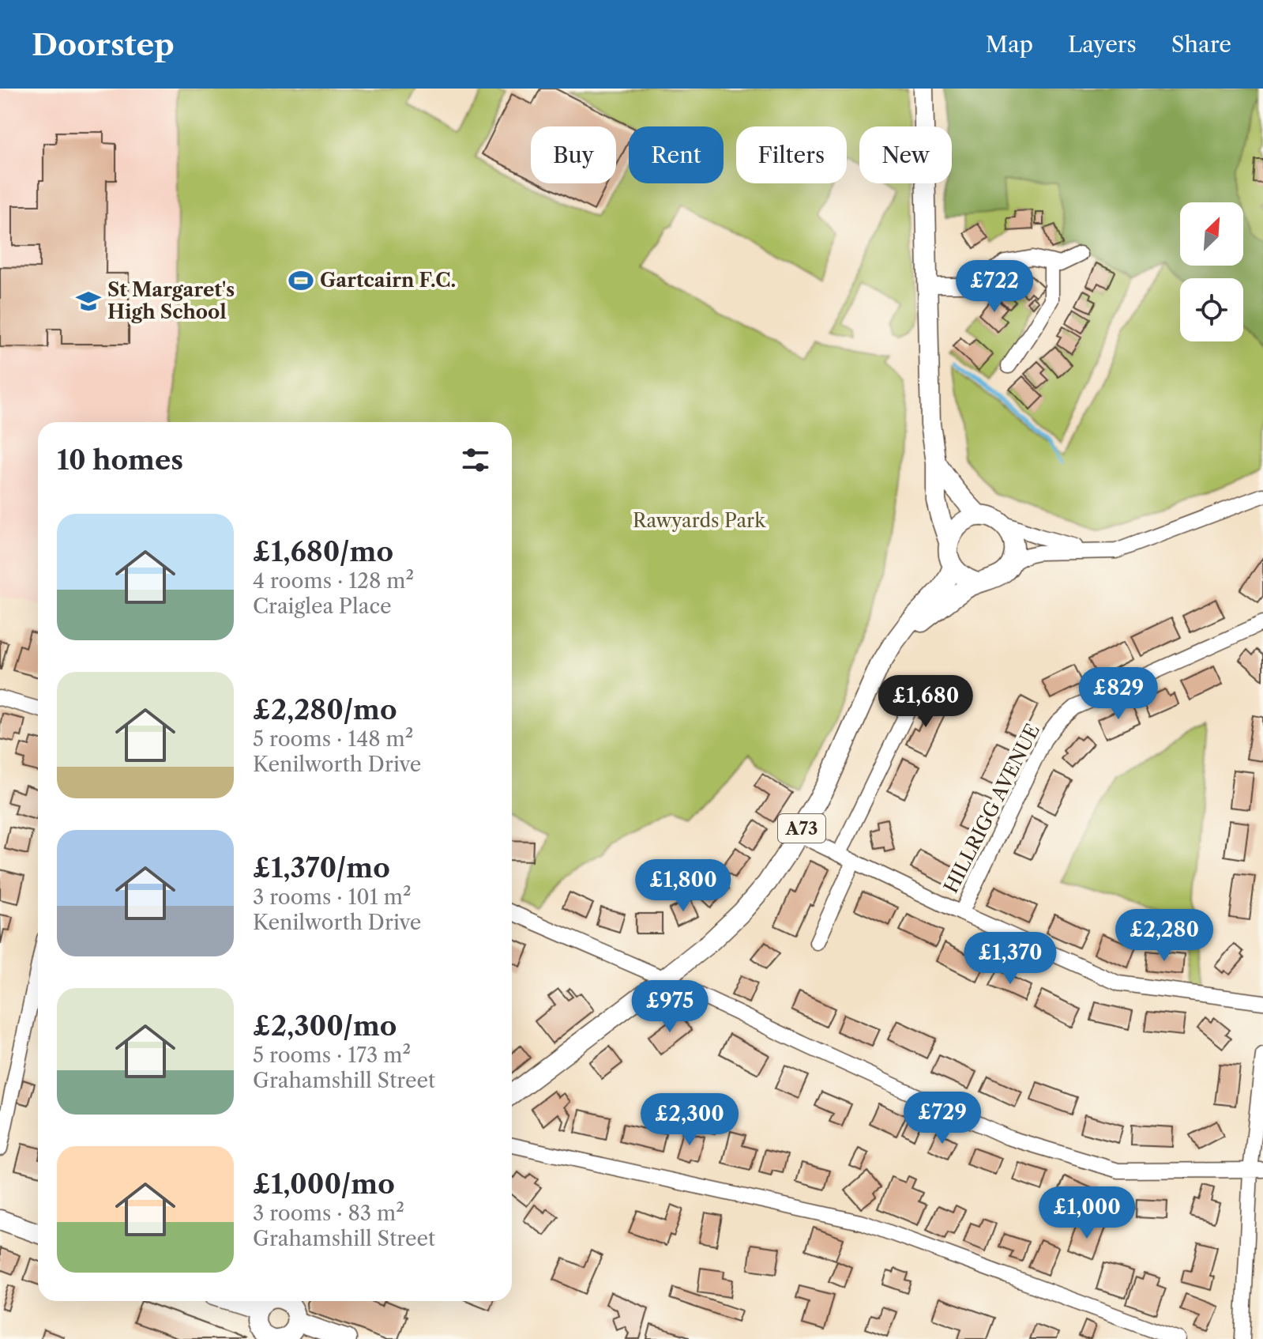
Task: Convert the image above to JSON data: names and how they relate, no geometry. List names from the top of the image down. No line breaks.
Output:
{"streets":{"main road":["A73"],"street":["HILLRIGG AVENUE"]},"parks":["Rawyards Park"],"places":{"sports":["Gartcairn F.C."],"school or university":["St Margaret's High School"]},"north":"top right","page":{"header":"Doorstep","nav":["Map","Layers","Share"],"chip":["Buy","Rent","Filters","New"],"price":["£722","£829","£1,680","£1,800","£2,280","£1,370","£975","£729","£2,300","£1,000"],"heading":"10 homes","list":[{"name":"£1,680/mo","note":"4 rooms · 128 m² · Craiglea Place"},{"name":"£2,280/mo","note":"5 rooms · 148 m² · Kenilworth Drive"},{"name":"£1,370/mo","note":"3 rooms · 101 m² · Kenilworth Drive"},{"name":"£2,300/mo","note":"5 rooms · 173 m² · Grahamshill Street"},{"name":"£1,000/mo","note":"3 rooms · 83 m² · Grahamshill Street"}]}}
